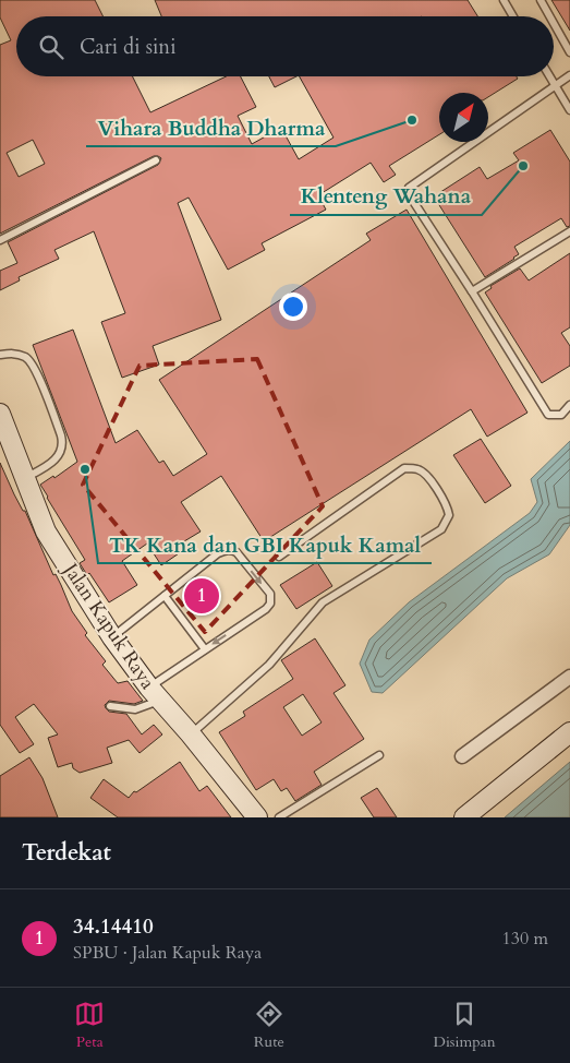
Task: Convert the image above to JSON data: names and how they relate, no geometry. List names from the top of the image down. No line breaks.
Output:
{"streets":{"main road":["Jalan Kapuk Raya"]},"places":["Vihara Buddha Dharma","Klenteng Wahana","TK Kana dan GBI Kapuk Kamal"],"north":"top right","page":{"search":"Cari di sini","pins":"1","heading":"Terdekat","list":[{"mark":"1","name":"34.14410","note":"SPBU · Jalan Kapuk Raya","value":"130 m"}],"nav":["Peta","Rute","Disimpan"]}}
